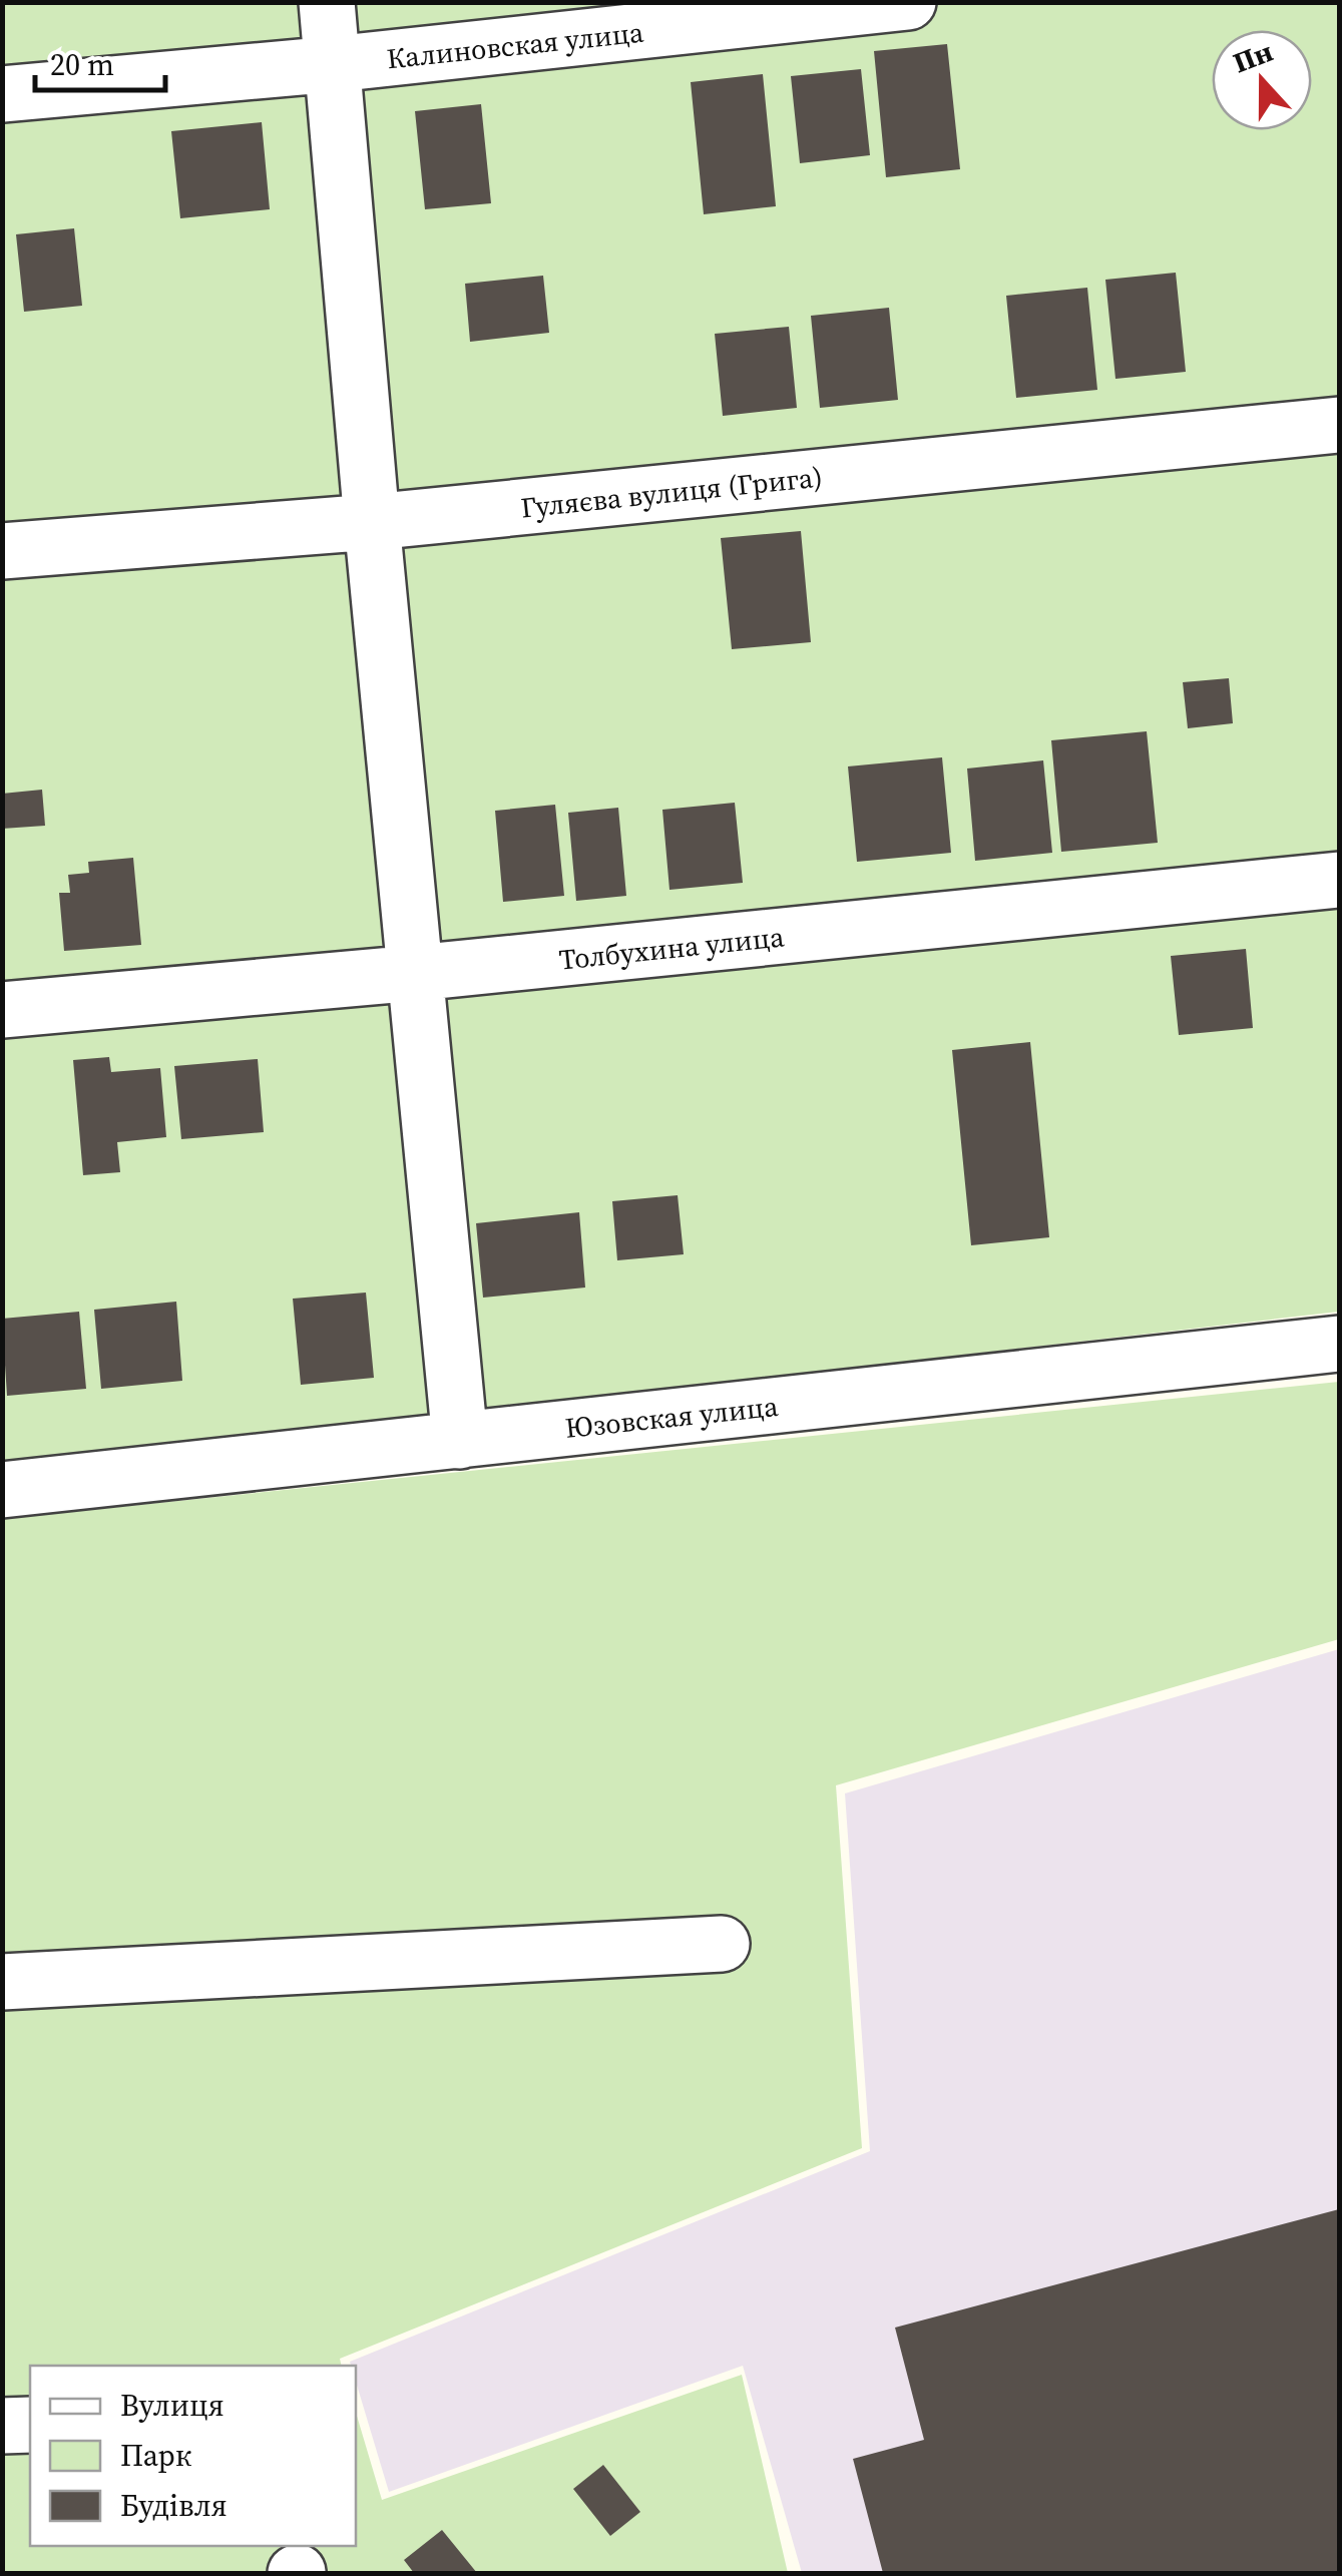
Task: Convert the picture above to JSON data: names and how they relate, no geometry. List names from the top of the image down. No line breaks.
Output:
{"streets":{"lane":["Калиновская улица","Гуляєва вулиця (Грига)","Толбухина улица","Юзовская улица"]},"legend":["Вулиця","Парк","Будівля"],"scale_bar":"20 m","north":"top"}
